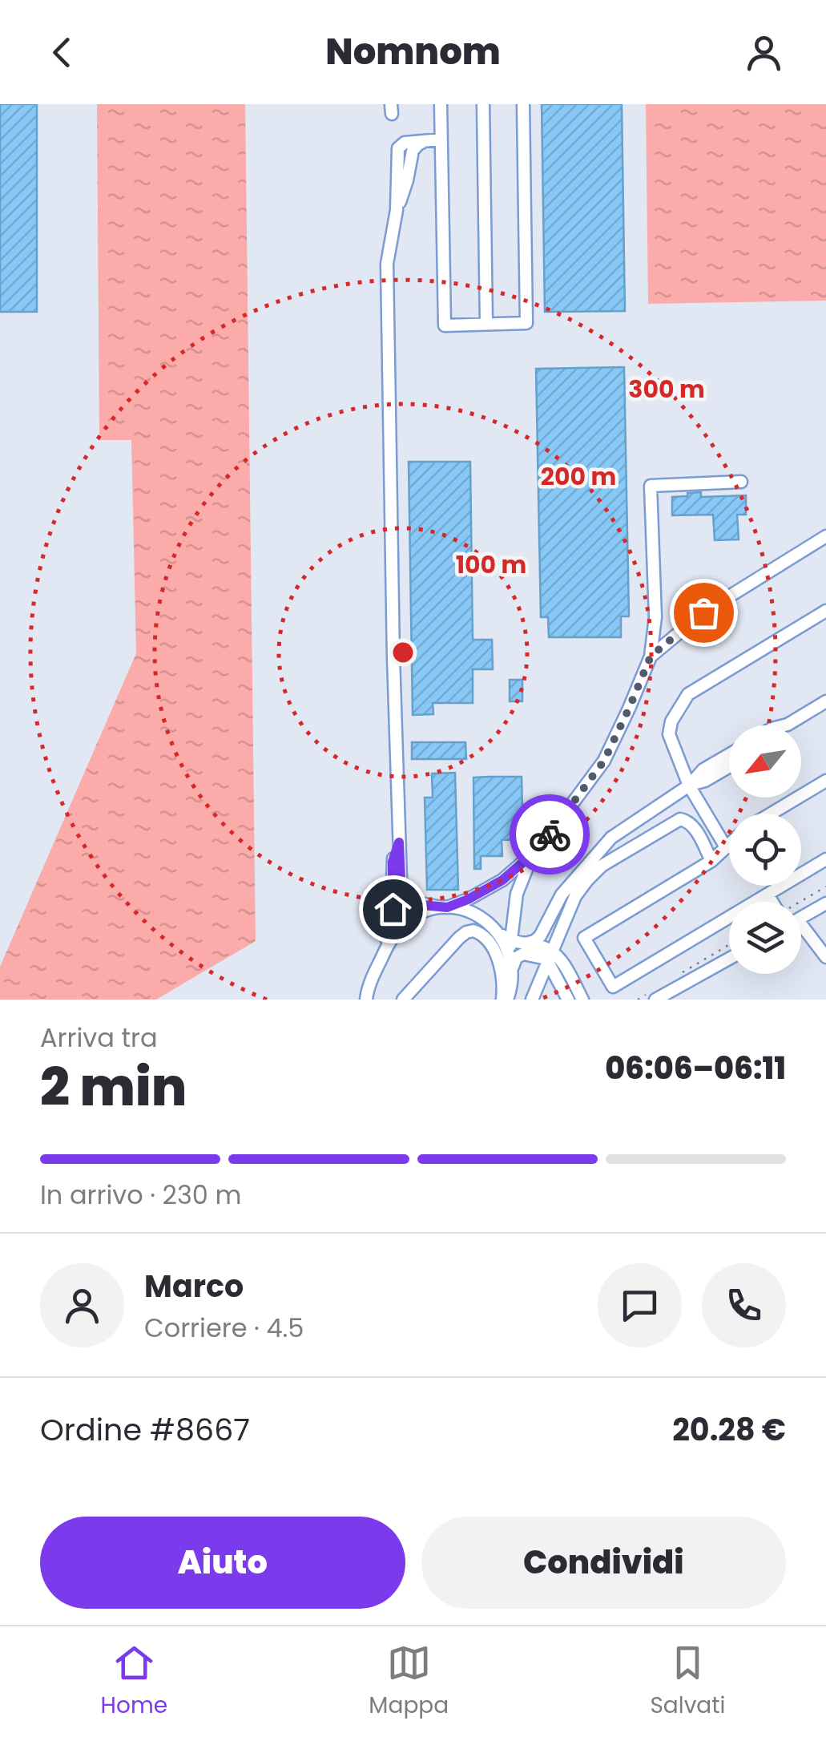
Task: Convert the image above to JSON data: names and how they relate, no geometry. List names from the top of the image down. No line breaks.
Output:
{"north":"bottom left","page":{"header":"Nomnom","heading":["2 min","Arriva tra","06:06–06:11"],"panel":["Marco","Corriere · 4.5","Ordine #8667","20.28 €"],"bar":"In arrivo · 230 m","buttons":["Aiuto","Condividi"],"tabs":["Home","Mappa","Salvati"]},"rings":["300 m","200 m","100 m"]}
